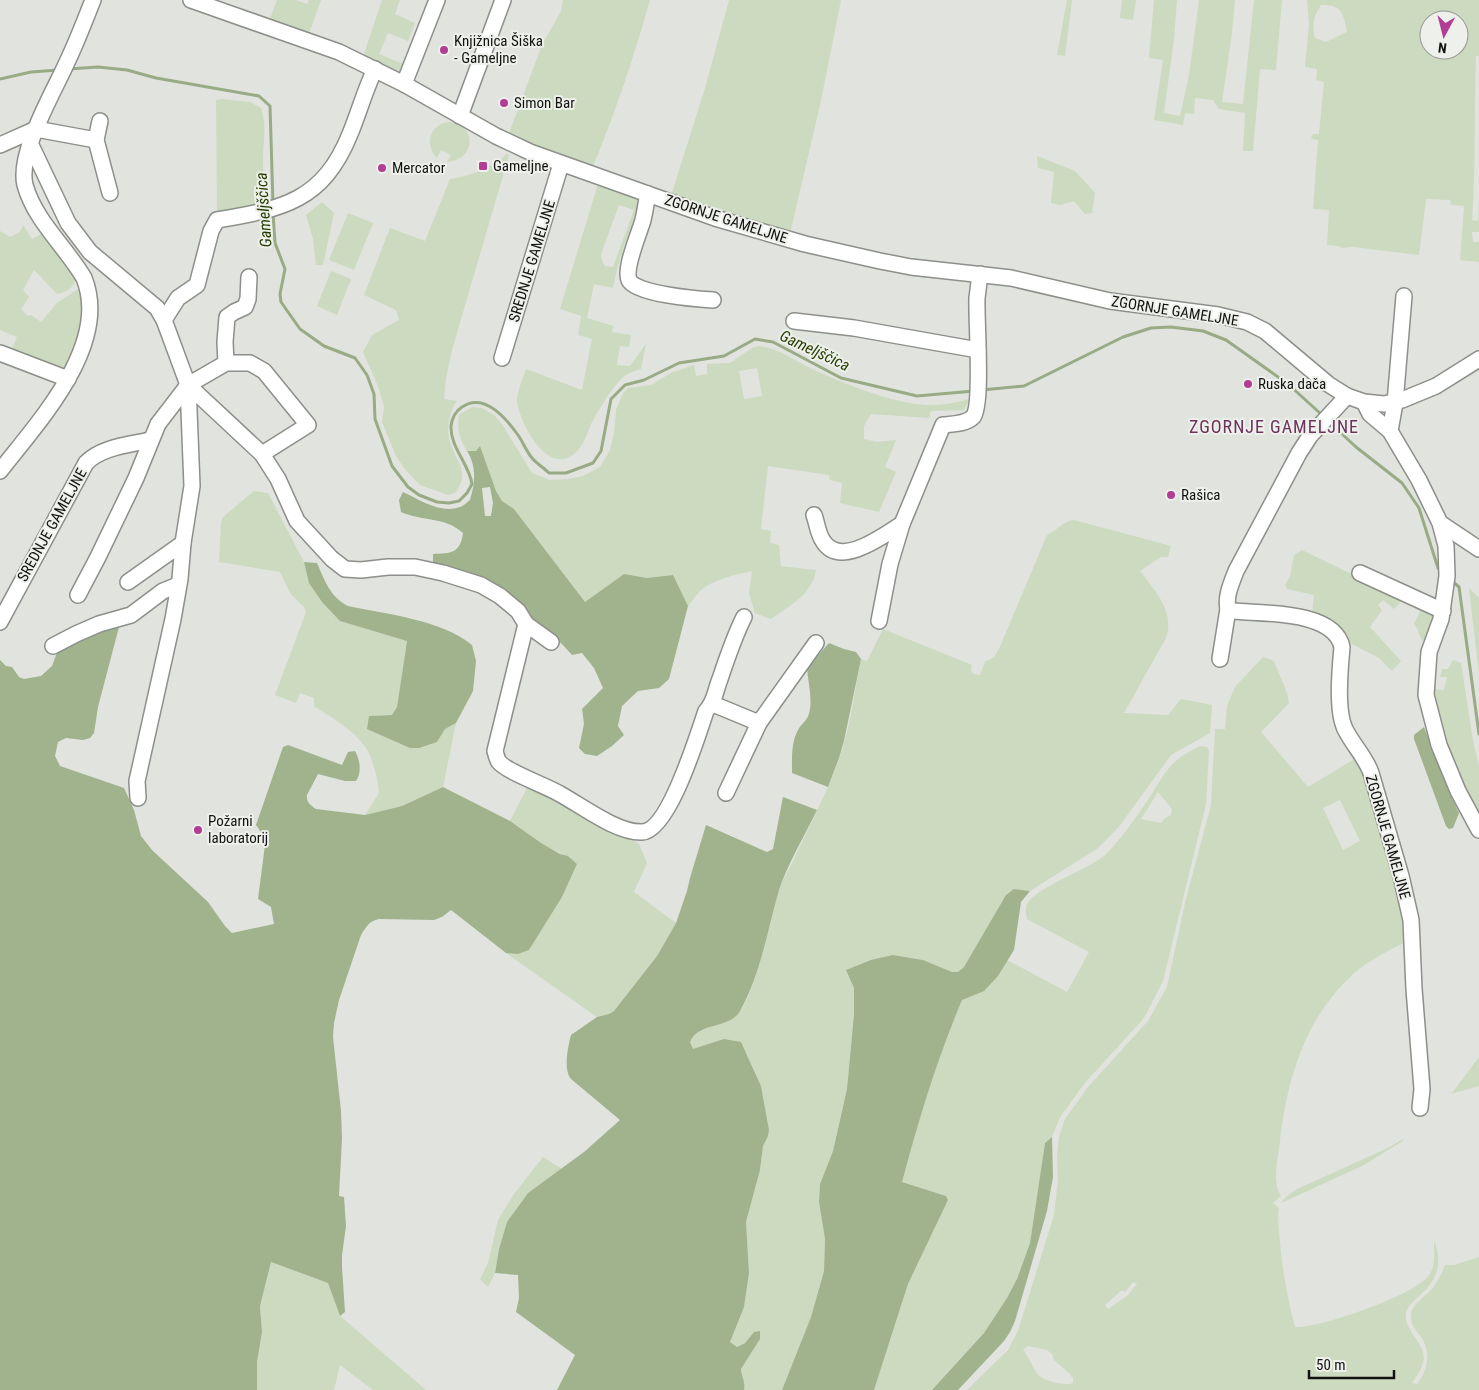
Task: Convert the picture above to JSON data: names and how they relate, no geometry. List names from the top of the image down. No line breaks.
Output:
{"streets":{"street":["ZGORNJE GAMELJNE","SREDNJE GAMELJNE"]},"districts":["ZGORNJE GAMELJNE"],"water":["Gameljščica"],"places":{"other":["Knjižnica Šiška - Gameljne","Simon Bar","Mercator","Ruska dača","Rašica","Požarni laboratorij"],"transit":["Gameljne"]},"scale_bar":"50 m","north":"bottom"}
